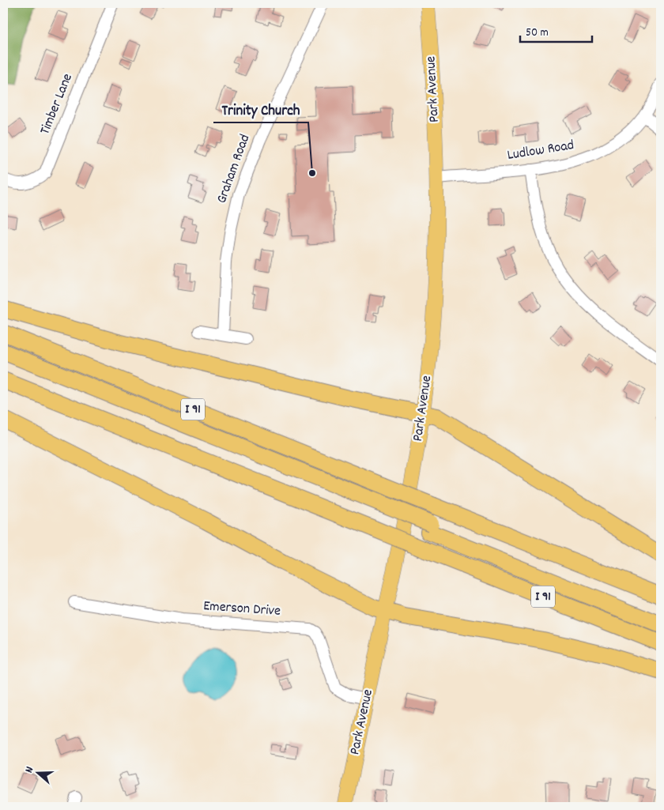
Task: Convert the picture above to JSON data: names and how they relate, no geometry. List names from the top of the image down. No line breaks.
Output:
{"streets":{"highway":["I 91"],"main road":["Park Avenue"],"street":["Timber Lane","Ludlow Road","Graham Road","Emerson Drive"]},"crossings":[["Park Avenue","Ludlow Road"],["Park Avenue","Emerson Drive"]],"places":["Trinity Church"],"scale_bar":"50 m","north":"left"}
